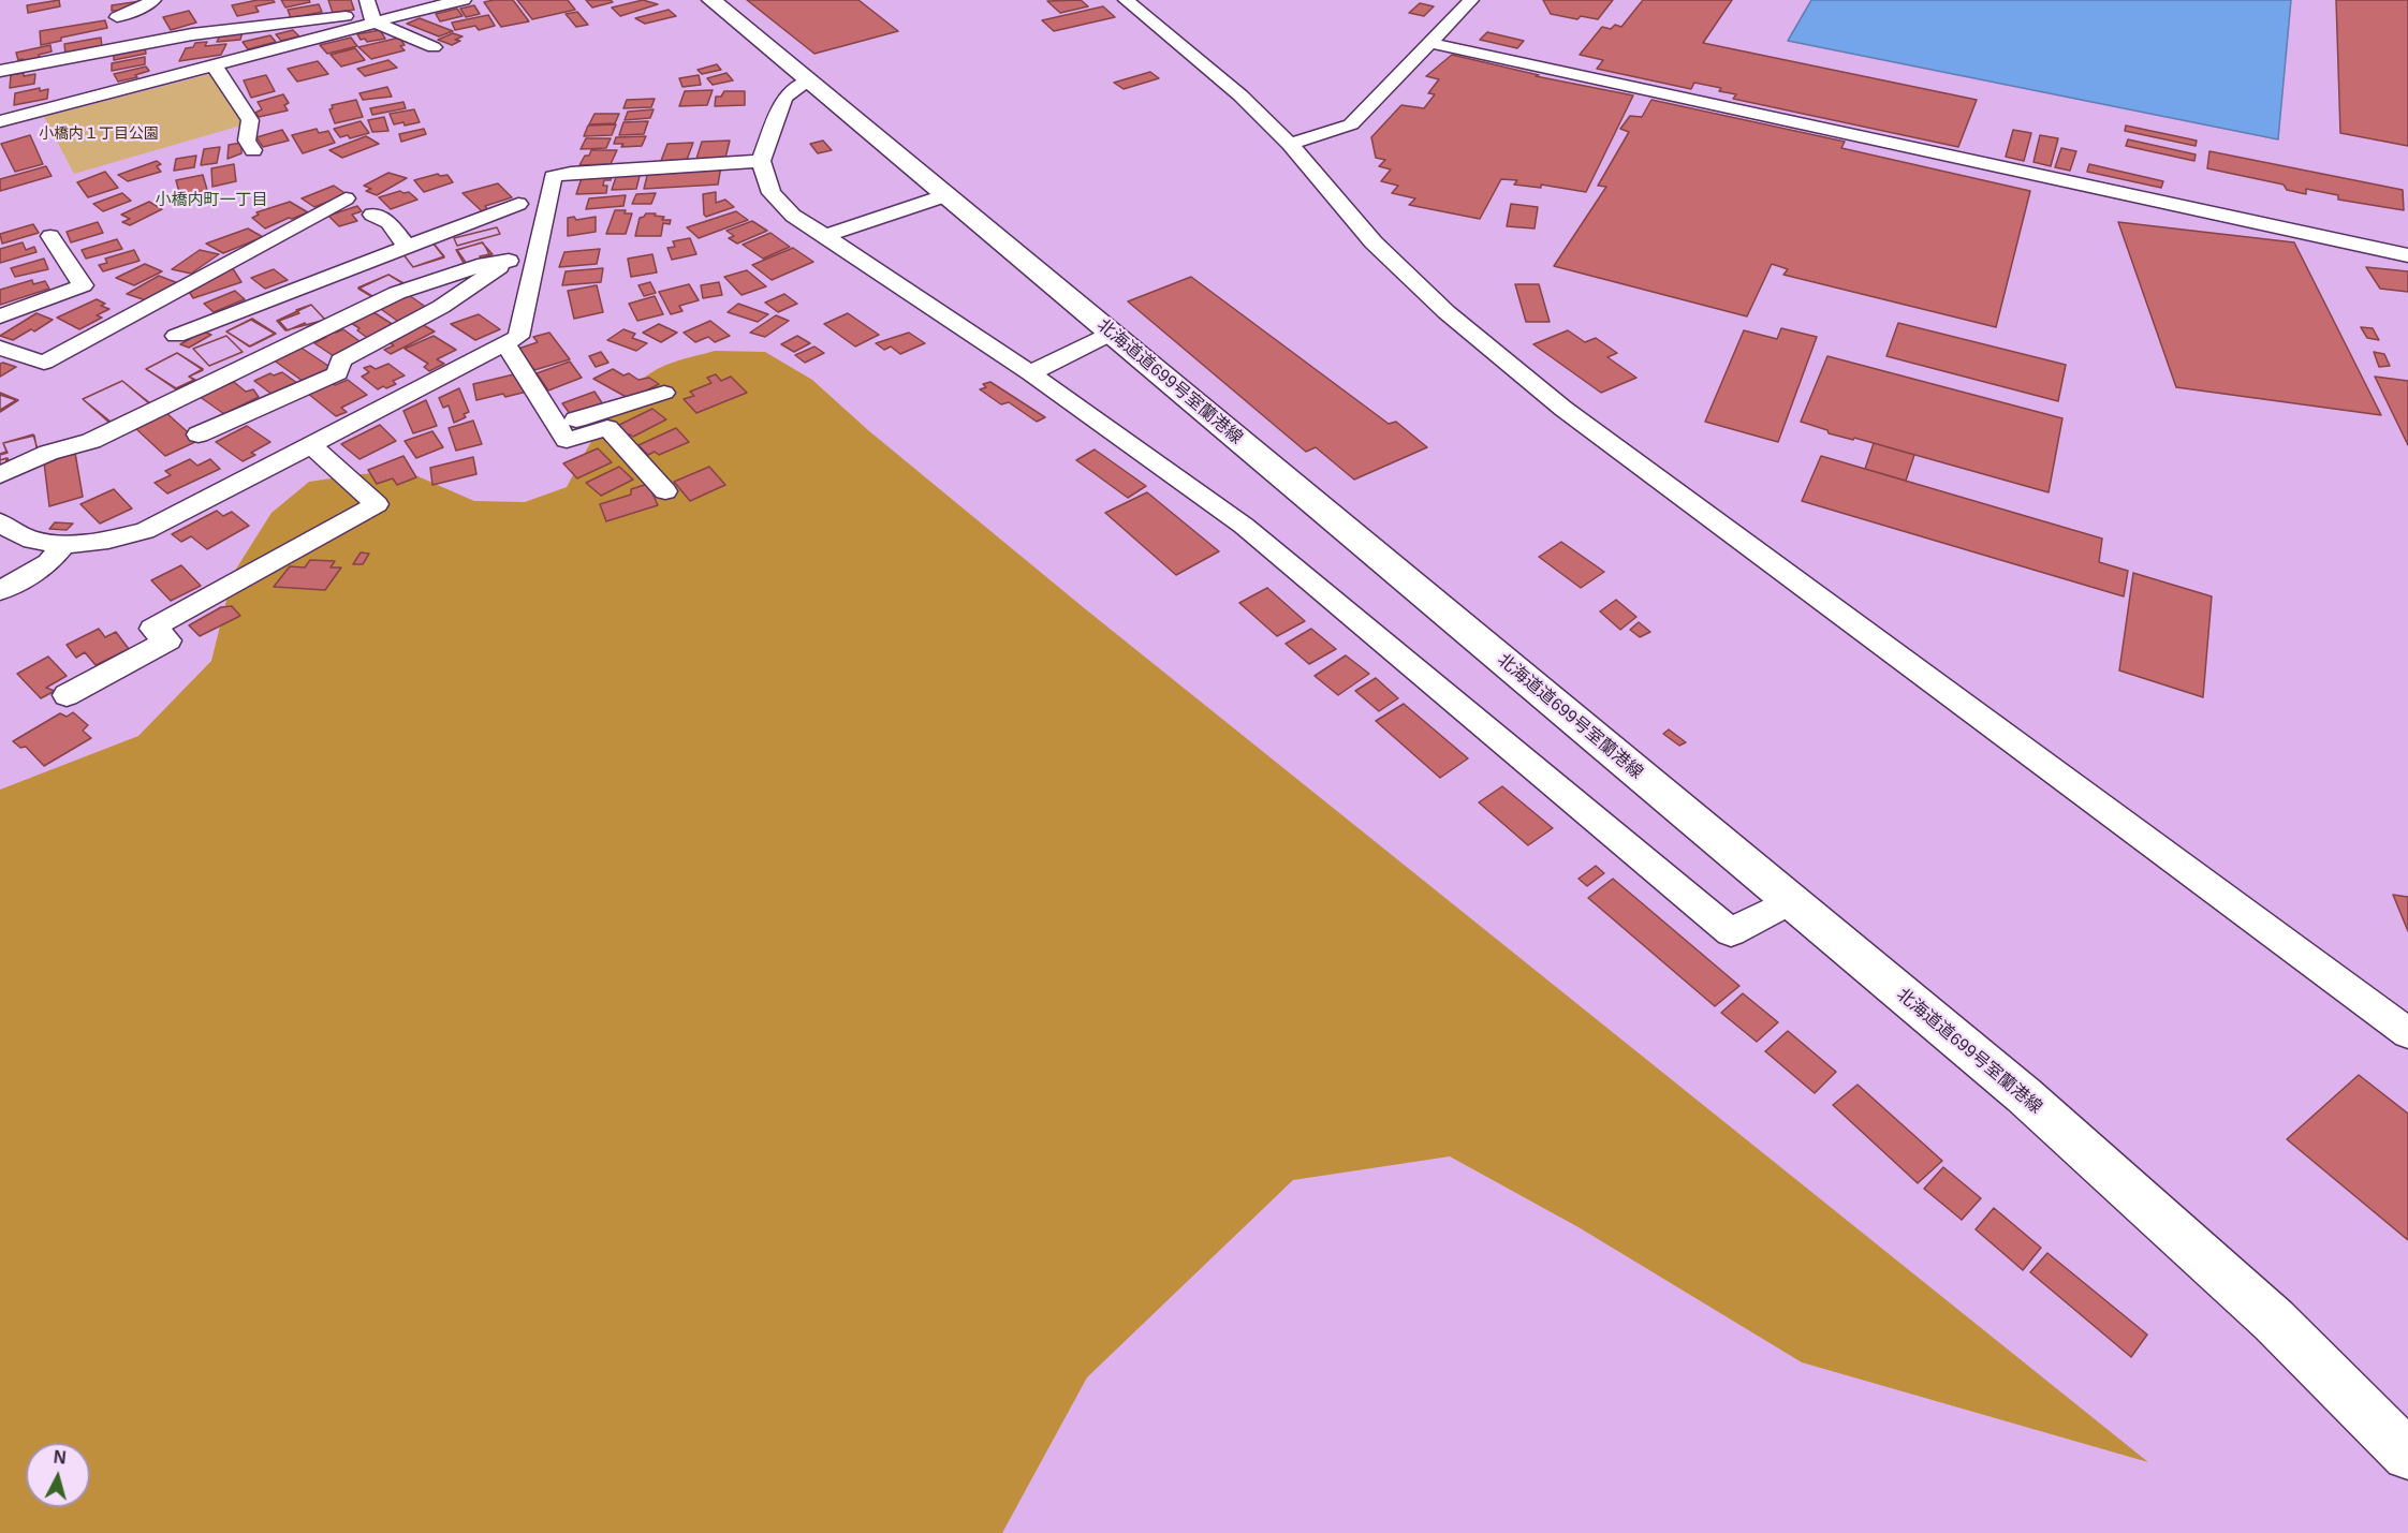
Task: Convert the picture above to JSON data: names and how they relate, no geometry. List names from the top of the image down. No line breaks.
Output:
{"streets":{"main road":["北海道道699号室蘭港線"]},"districts":["小橋内町一丁目"],"parks":["小橋内１丁目公園"],"north":"top"}
